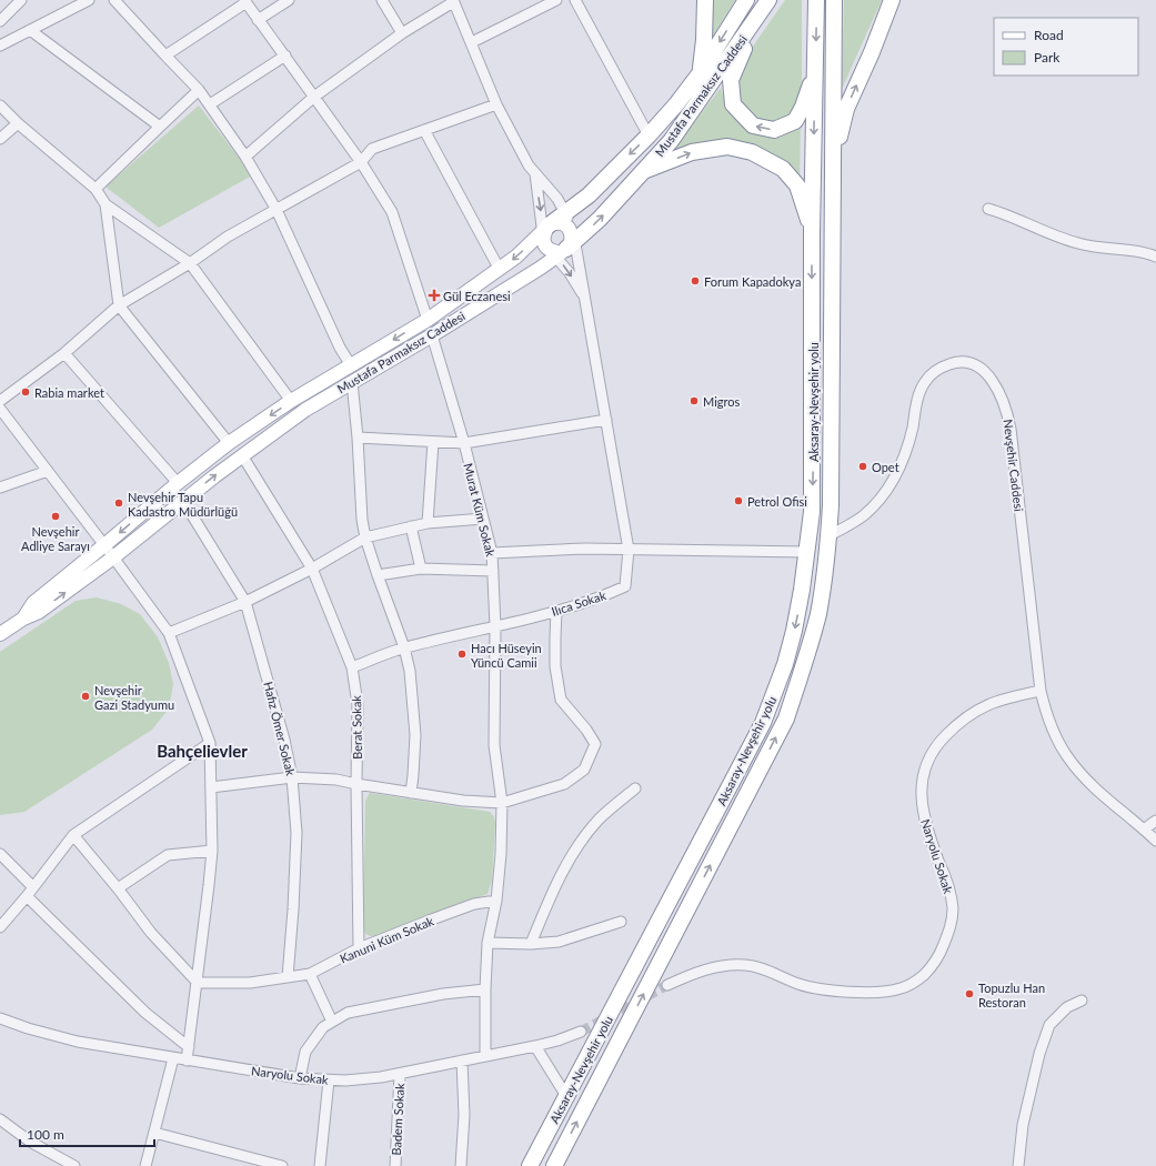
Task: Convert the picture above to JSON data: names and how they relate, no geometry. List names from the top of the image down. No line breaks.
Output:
{"streets":{"highway":["Mustafa Parmaksız Caddesi","Aksaray-Nevşehir yolu"],"street":["Nevşehir Caddesi","Murat Küm Sokak","Ilıca Sokak","Berat Sokak","Hafız Ömer Sokak","Naryolu Sokak","Kanuni Küm Sokak","Badem Sokak"]},"crossings":[["Mustafa Parmaksız Caddesi","Murat Küm Sokak"],["Mustafa Parmaksız Caddesi","Berat Sokak"],["Mustafa Parmaksız Caddesi","Hafız Ömer Sokak"],["Aksaray-Nevşehir yolu","Nevşehir Caddesi"],["Nevşehir Caddesi","Naryolu Sokak"],["Murat Küm Sokak","Ilıca Sokak"],["Murat Küm Sokak","Naryolu Sokak"],["Murat Küm Sokak","Kanuni Küm Sokak"],["Ilıca Sokak","Berat Sokak"],["Berat Sokak","Kanuni Küm Sokak"],["Hafız Ömer Sokak","Kanuni Küm Sokak"],["Naryolu Sokak","Badem Sokak"]],"districts":["Bahçelievler"],"places":{"other":["Forum Kapadokya","Rabia market","Migros","Opet","Petrol Ofisi","Nevşehir Tapu Kadastro Müdürlüğü","Nevşehir Adliye Sarayı","Hacı Hüseyin Yüncü Camii","Nevşehir Gazi Stadyumu","Topuzlu Han Restoran"],"health":["Gül Eczanesi"]},"legend":["Road","Park"],"scale_bar":"100 m"}
